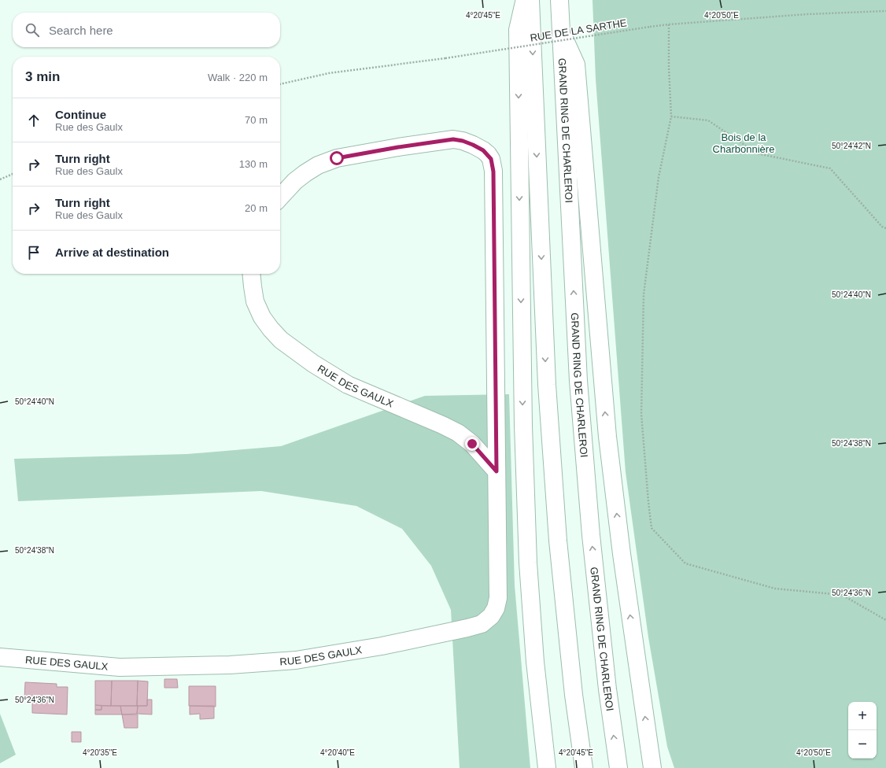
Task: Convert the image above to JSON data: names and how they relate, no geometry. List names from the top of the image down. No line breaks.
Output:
{"streets":{"main road":["GRAND RING DE CHARLEROI","RUE DES GAULX"],"path":["RUE DE LA SARTHE"]},"parks":["Bois de la Charbonnière"],"page":{"search":"Search here","heading":["3 min","Walk · 220 m"],"list":[["Continue","Rue des Gaulx","70 m"],["Turn right","Rue des Gaulx","130 m"],["Turn right","Rue des Gaulx","20 m"],"Arrive at destination"],"map_buttons":["+","−"]},"coordinates":["4°20'45\"E","4°20'50\"E","50°24'42\"N","50°24'40\"N","50°24'38\"N","50°24'36\"N","4°20'35\"E","4°20'40\"E"]}
